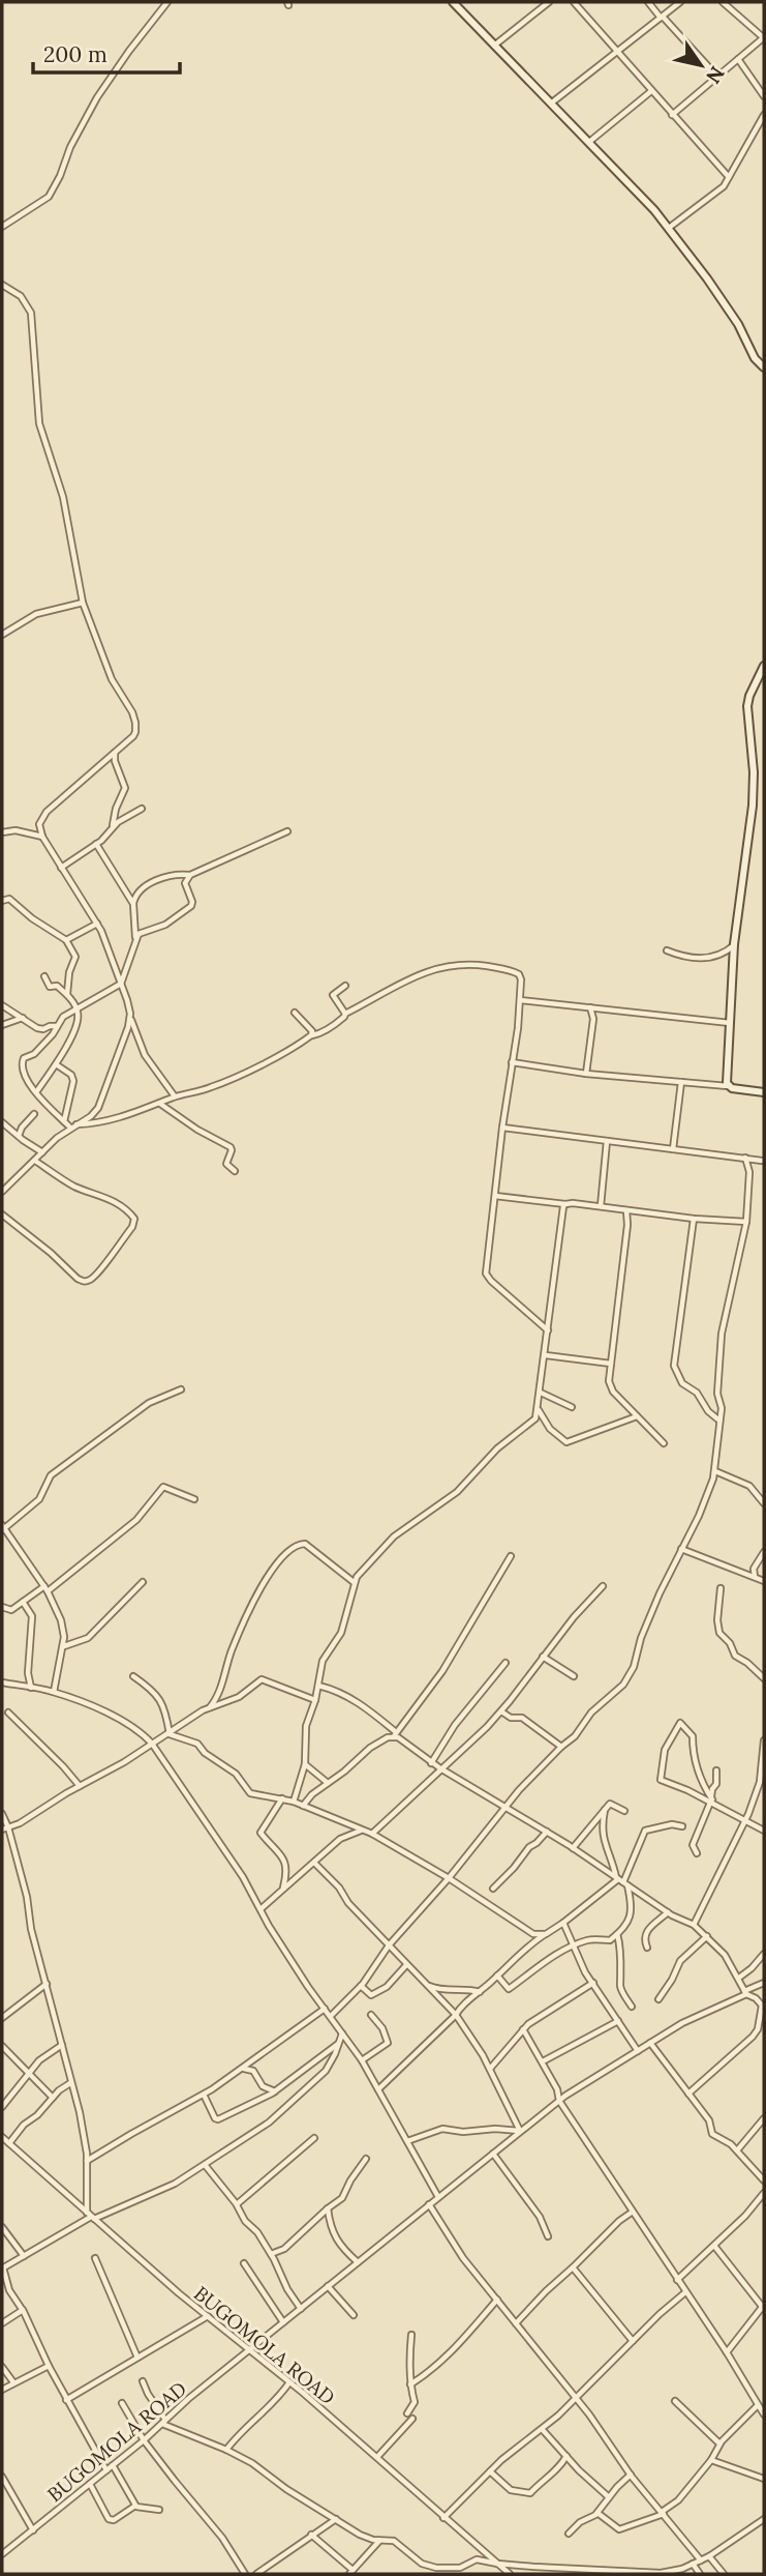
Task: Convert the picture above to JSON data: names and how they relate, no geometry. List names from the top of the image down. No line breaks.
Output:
{"streets":{"street":["BUGOMOLA ROAD"]},"scale_bar":"200 m","north":"bottom right"}
